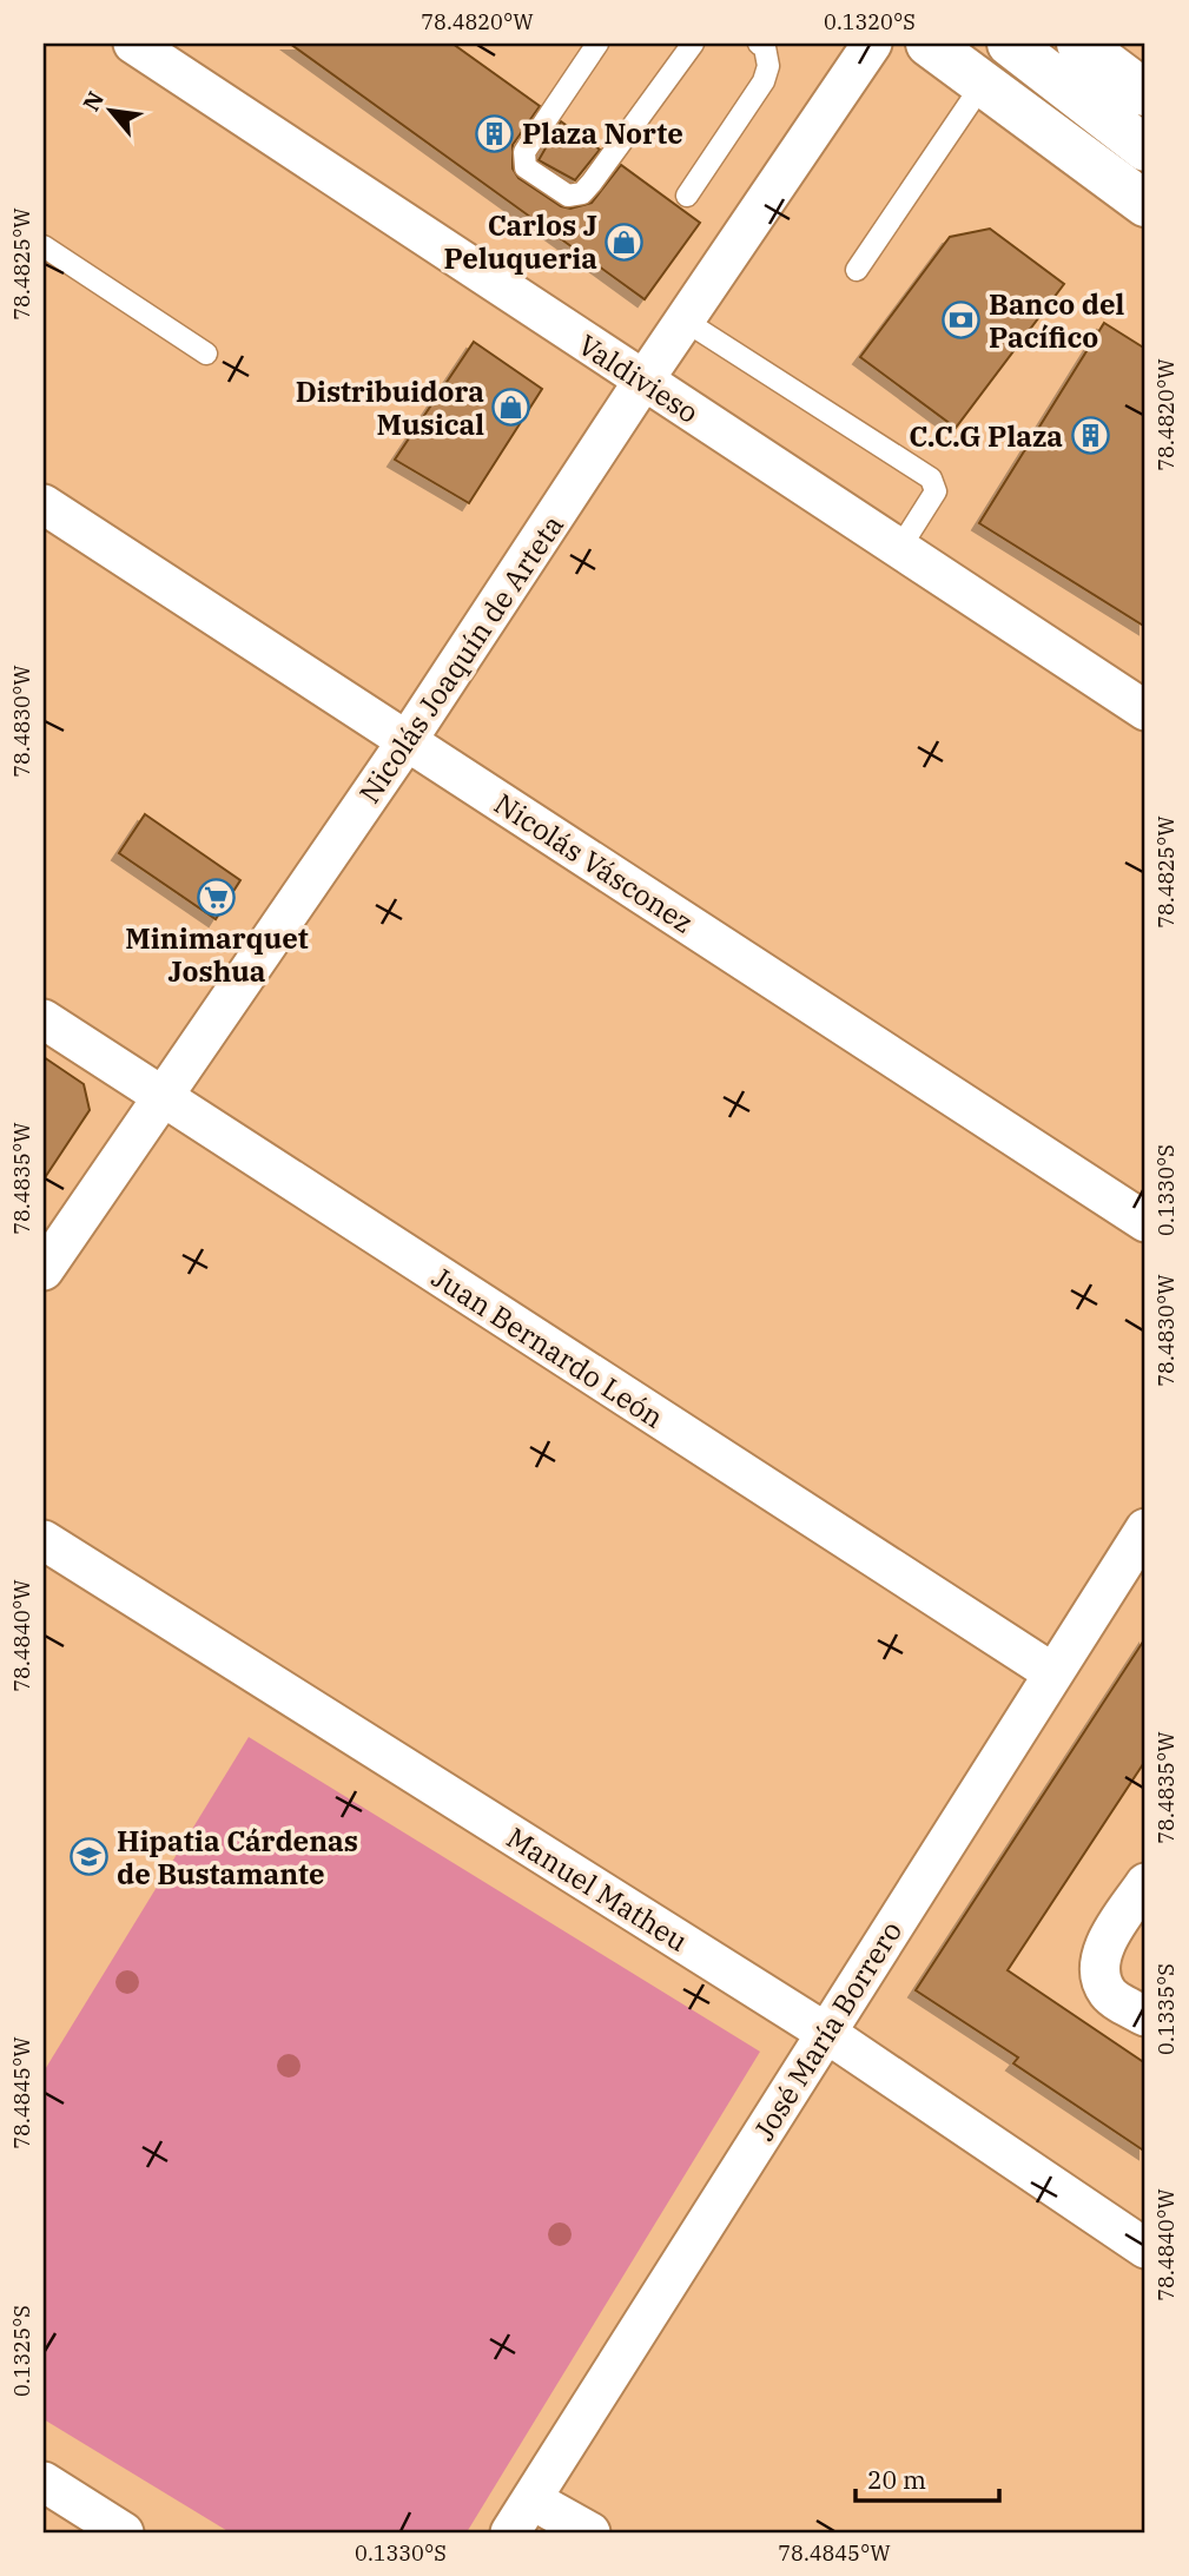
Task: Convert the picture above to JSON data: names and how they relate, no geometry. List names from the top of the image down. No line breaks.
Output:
{"streets":{"street":["Valdivieso","Nicolás Joaquín de Arteta","Nicolás Vásconez","Juan Bernardo León","Manuel Matheu","José María Borrero"]},"crossings":[["Valdivieso","Nicolás Joaquín de Arteta"],["Nicolás Joaquín de Arteta","Nicolás Vásconez"],["Nicolás Joaquín de Arteta","Juan Bernardo León"],["Juan Bernardo León","José María Borrero"],["Manuel Matheu","José María Borrero"]],"places":{"building":["Plaza Norte","C.C.G Plaza"],"shop":["Carlos J Peluqueria","Distribuidora Musical"],"bank":["Banco del Pacífico"],"supermarket":["Minimarquet Joshua"],"school or university":["Hipatia Cárdenas de Bustamante"]},"scale_bar":"20 m","north":"top left","coordinates":["78.4820°W","0.1320°S","78.4825°W","78.4830°W","78.4835°W","0.1330°S","78.4840°W","0.1335°S","78.4845°W","0.1325°S"]}
